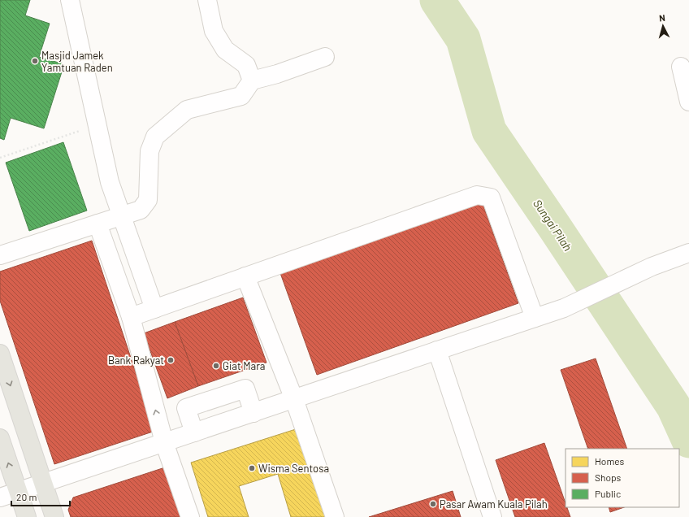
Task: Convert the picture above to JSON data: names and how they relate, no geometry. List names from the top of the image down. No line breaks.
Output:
{"water":["Sungai Pilah"],"places":["Masjid Jamek Yamtuan Raden","Bank Rakyat","Giat Mara","Wisma Sentosa","Pasar Awam Kuala Pilah"],"legend":["Homes","Shops","Public"],"scale_bar":"20 m","north":"top"}
